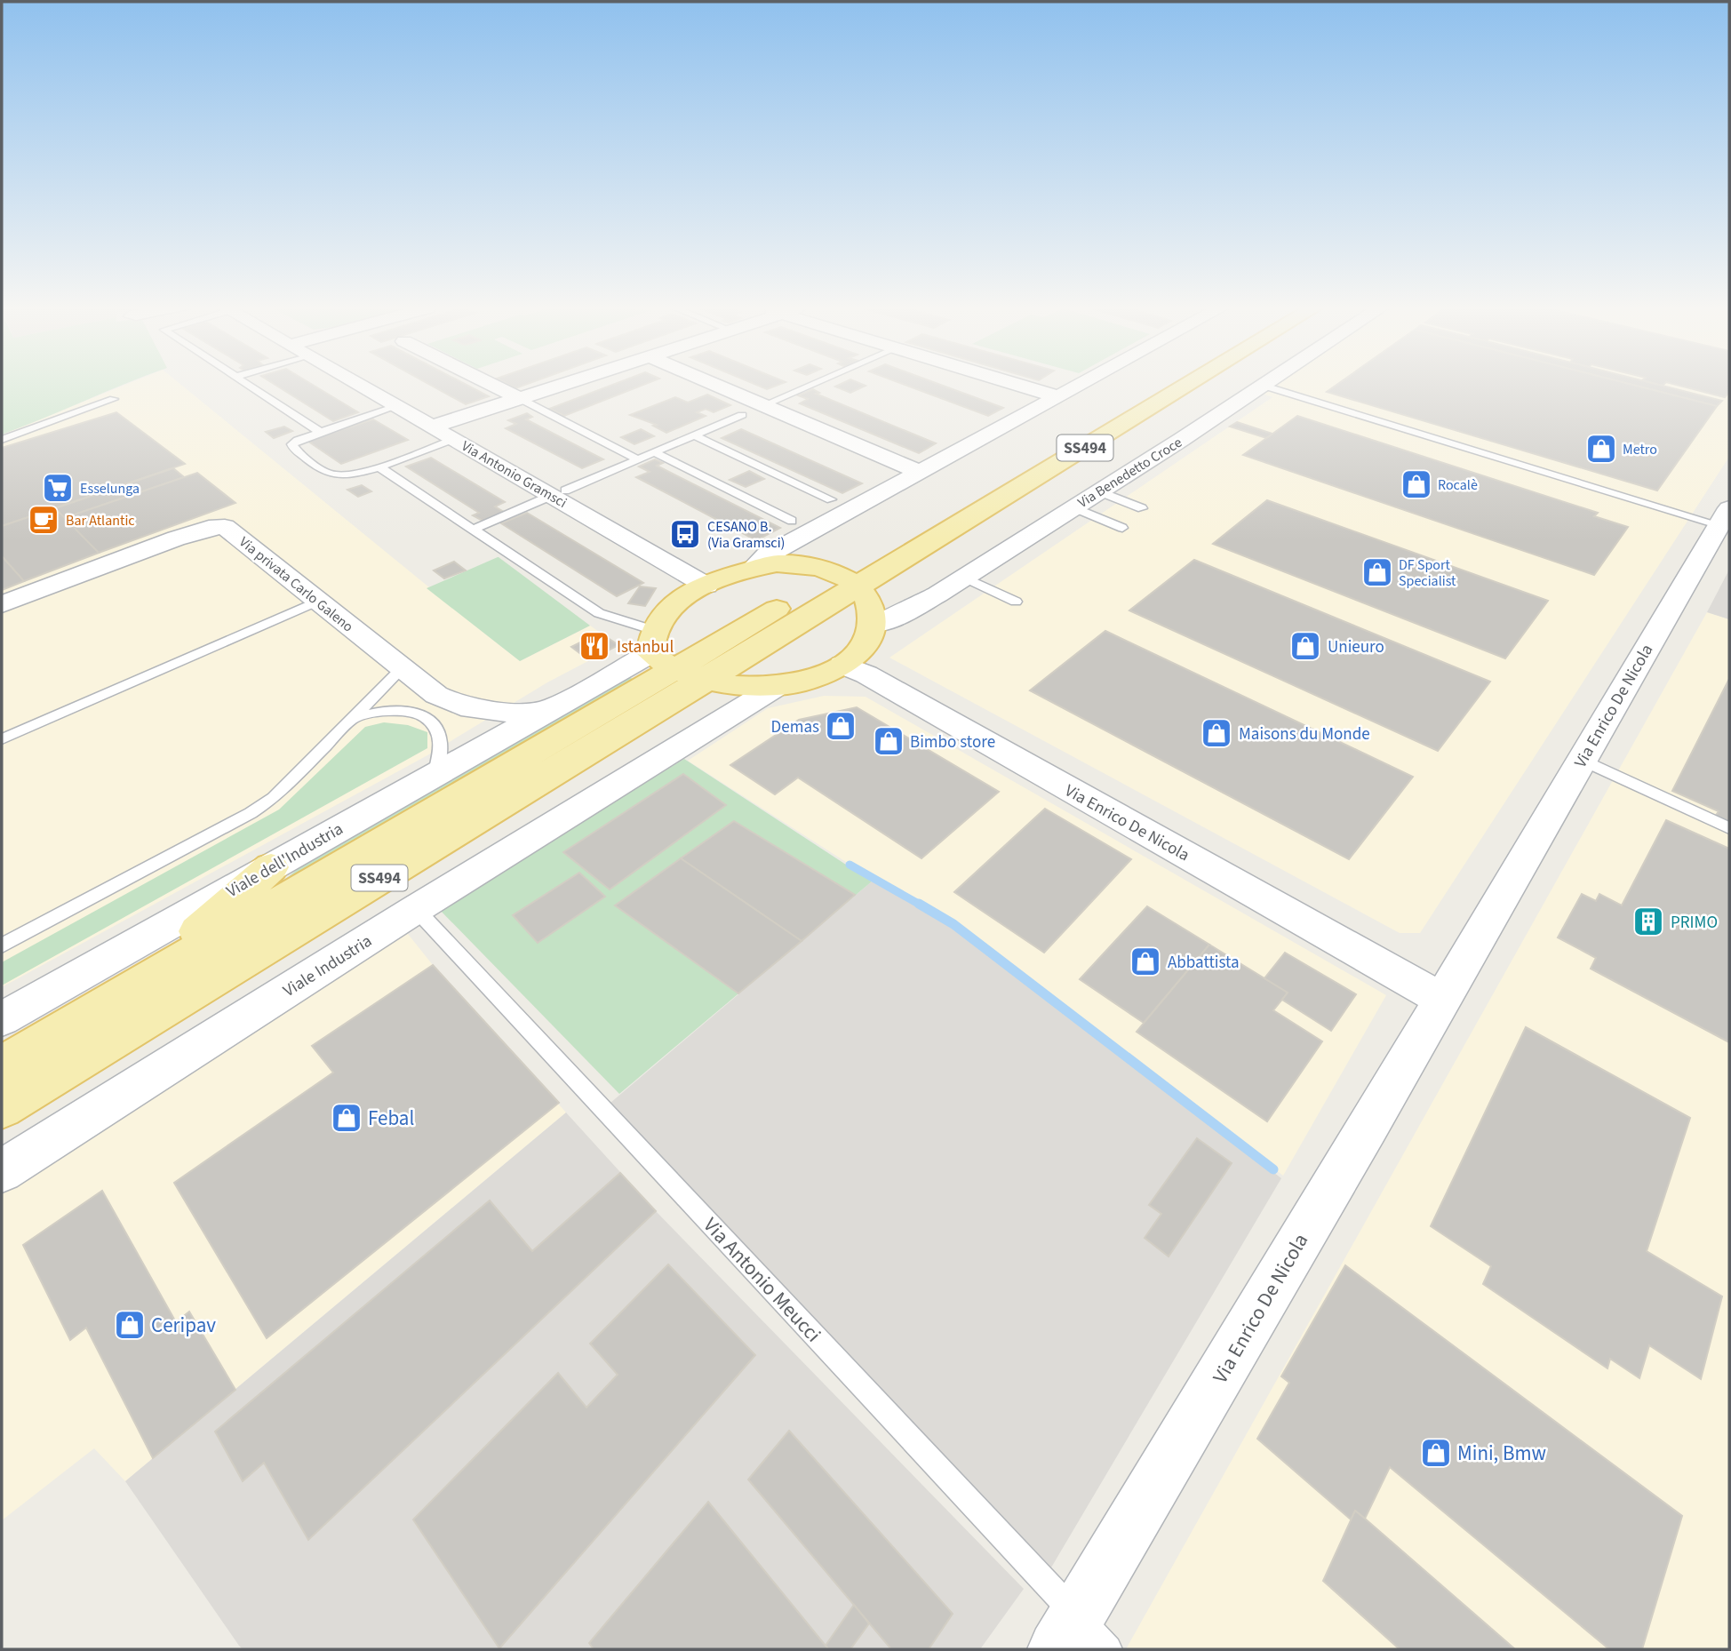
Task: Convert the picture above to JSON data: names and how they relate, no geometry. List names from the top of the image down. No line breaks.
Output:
{"streets":{"main road":["SS494"],"street":["Via Benedetto Croce","Via Antonio Gramsci","Via privata Carlo Galeno","Via Enrico De Nicola","Viale dell'Industria","Viale Industria"],"lane":["Via Antonio Meucci"]},"crossings":[["SS494","Via Antonio Gramsci"],["Via privata Carlo Galeno","Viale dell'Industria"],["Via Enrico De Nicola","Via Antonio Meucci"],["Viale Industria","Via Antonio Meucci"]],"places":{"shop":["Metro","Rocalè","DF Sport Specialist","Unieuro","Demas","Maisons du Monde","Bimbo store","Abbattista","Febal","Ceripav","Mini, Bmw"],"supermarket":["Esselunga"],"cafe":["Bar Atlantic"],"bus stop":["CESANO B. (Via Gramsci)"],"restaurant":["Istanbul"],"building":["PRIMO"]}}
